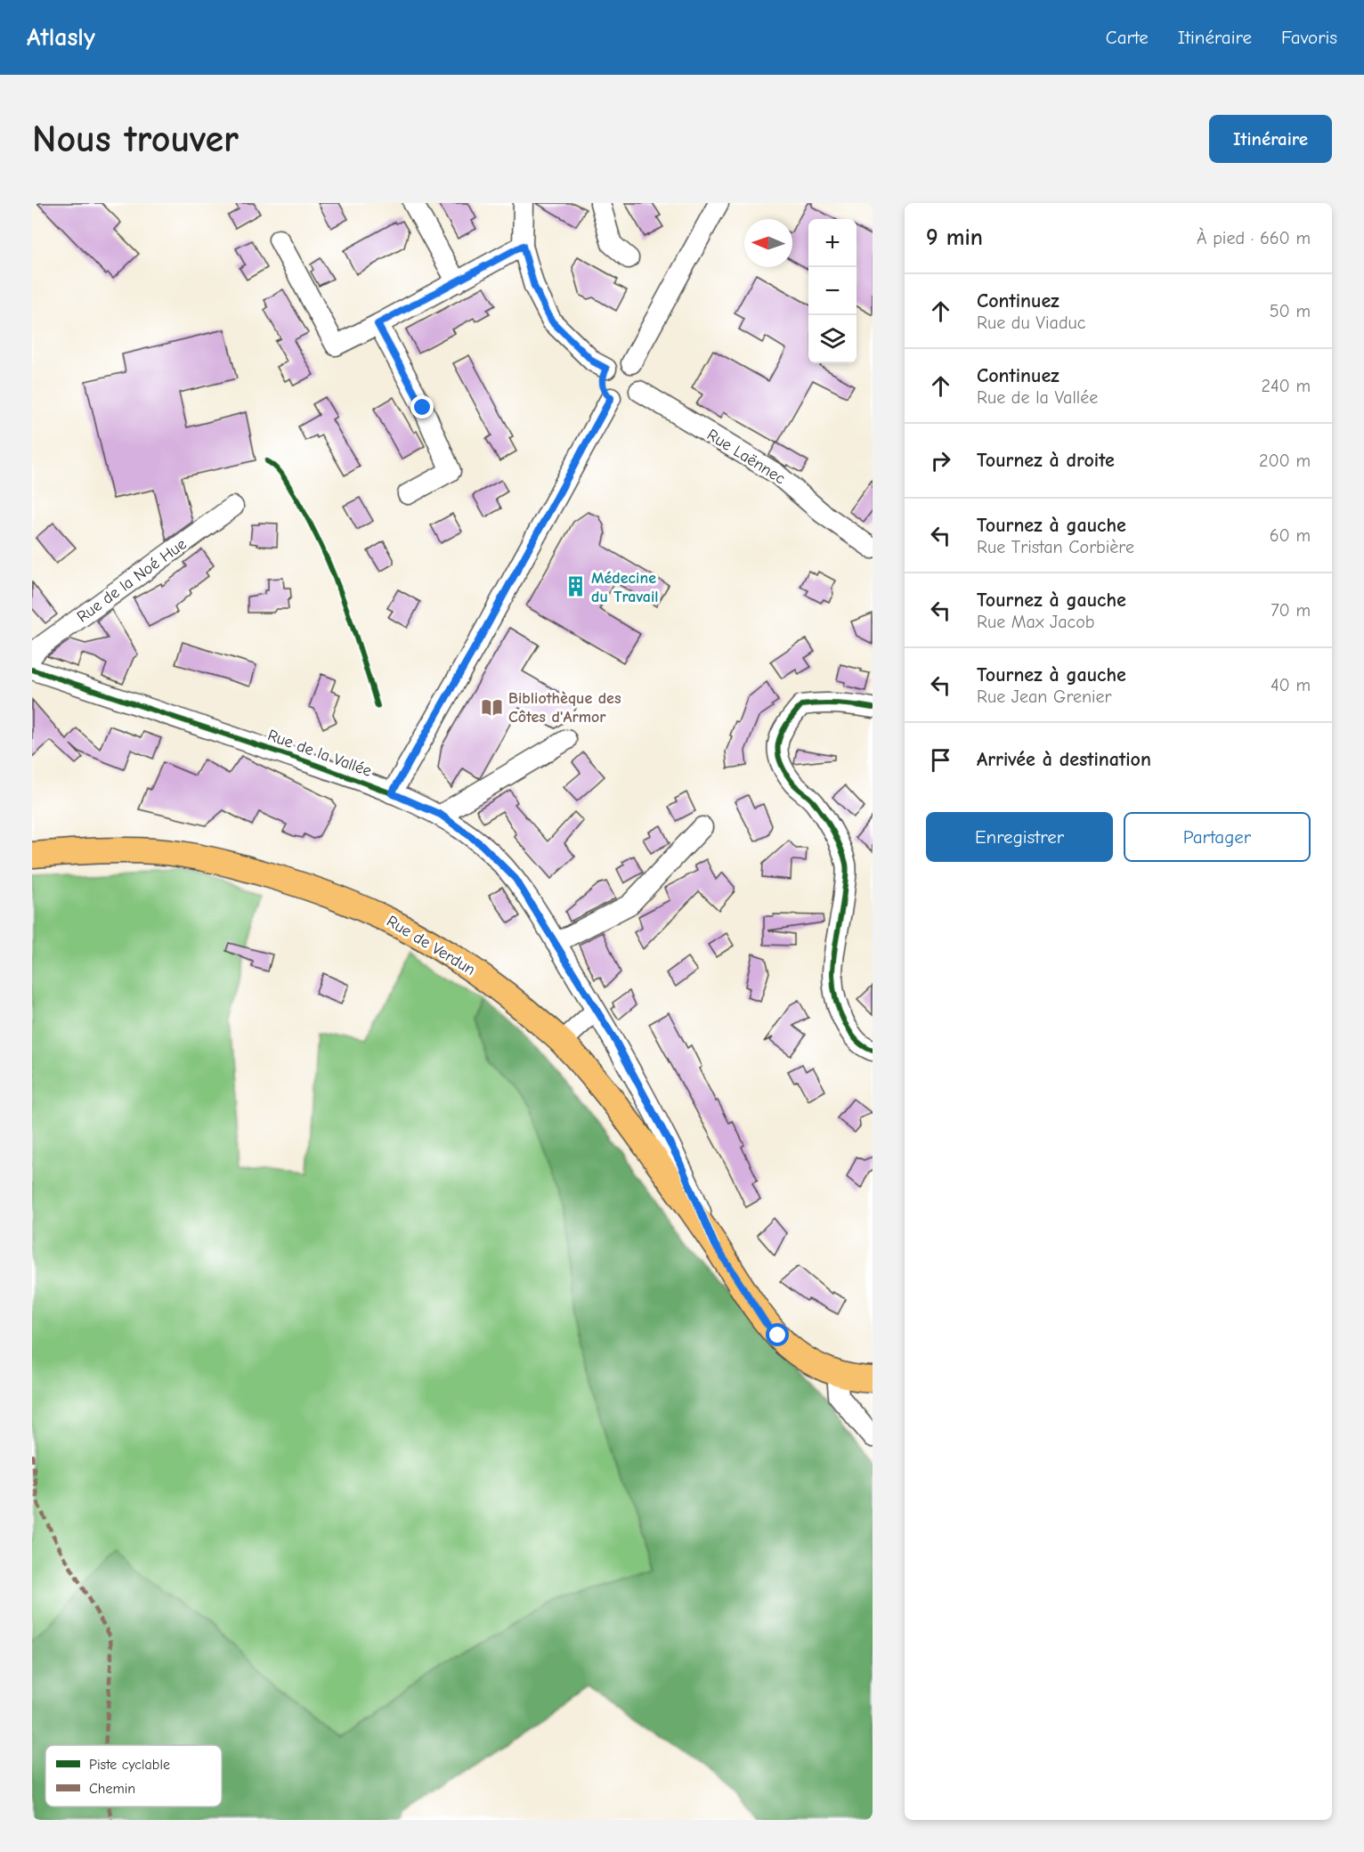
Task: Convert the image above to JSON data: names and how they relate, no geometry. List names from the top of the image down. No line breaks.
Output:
{"streets":{"main road":["Rue de Verdun"],"street":["Rue Laënnec","Rue de la Noé Hue","Rue de la Vallée"]},"crossings":[["Rue de la Vallée","Rue de Verdun"]],"places":{"building":["Médecine du Travail"],"library":["Bibliothèque des Côtes d'Armor"]},"legend":["Piste cyclable","Chemin"],"north":"left","page":{"header":"Atlasly","nav":["Carte","Itinéraire","Favoris"],"buttons":["Itinéraire",["Enregistrer","Partager"]],"title":"Nous trouver","heading":["9 min","À pied · 660 m"],"map_buttons":["+","−"],"list":[["Continuez","Rue du Viaduc","50 m"],["Continuez","Rue de la Vallée","240 m"],["Tournez à droite","200 m"],["Tournez à gauche","Rue Tristan Corbière","60 m"],["Tournez à gauche","Rue Max Jacob","70 m"],["Tournez à gauche","Rue Jean Grenier","40 m"],"Arrivée à destination"]}}
